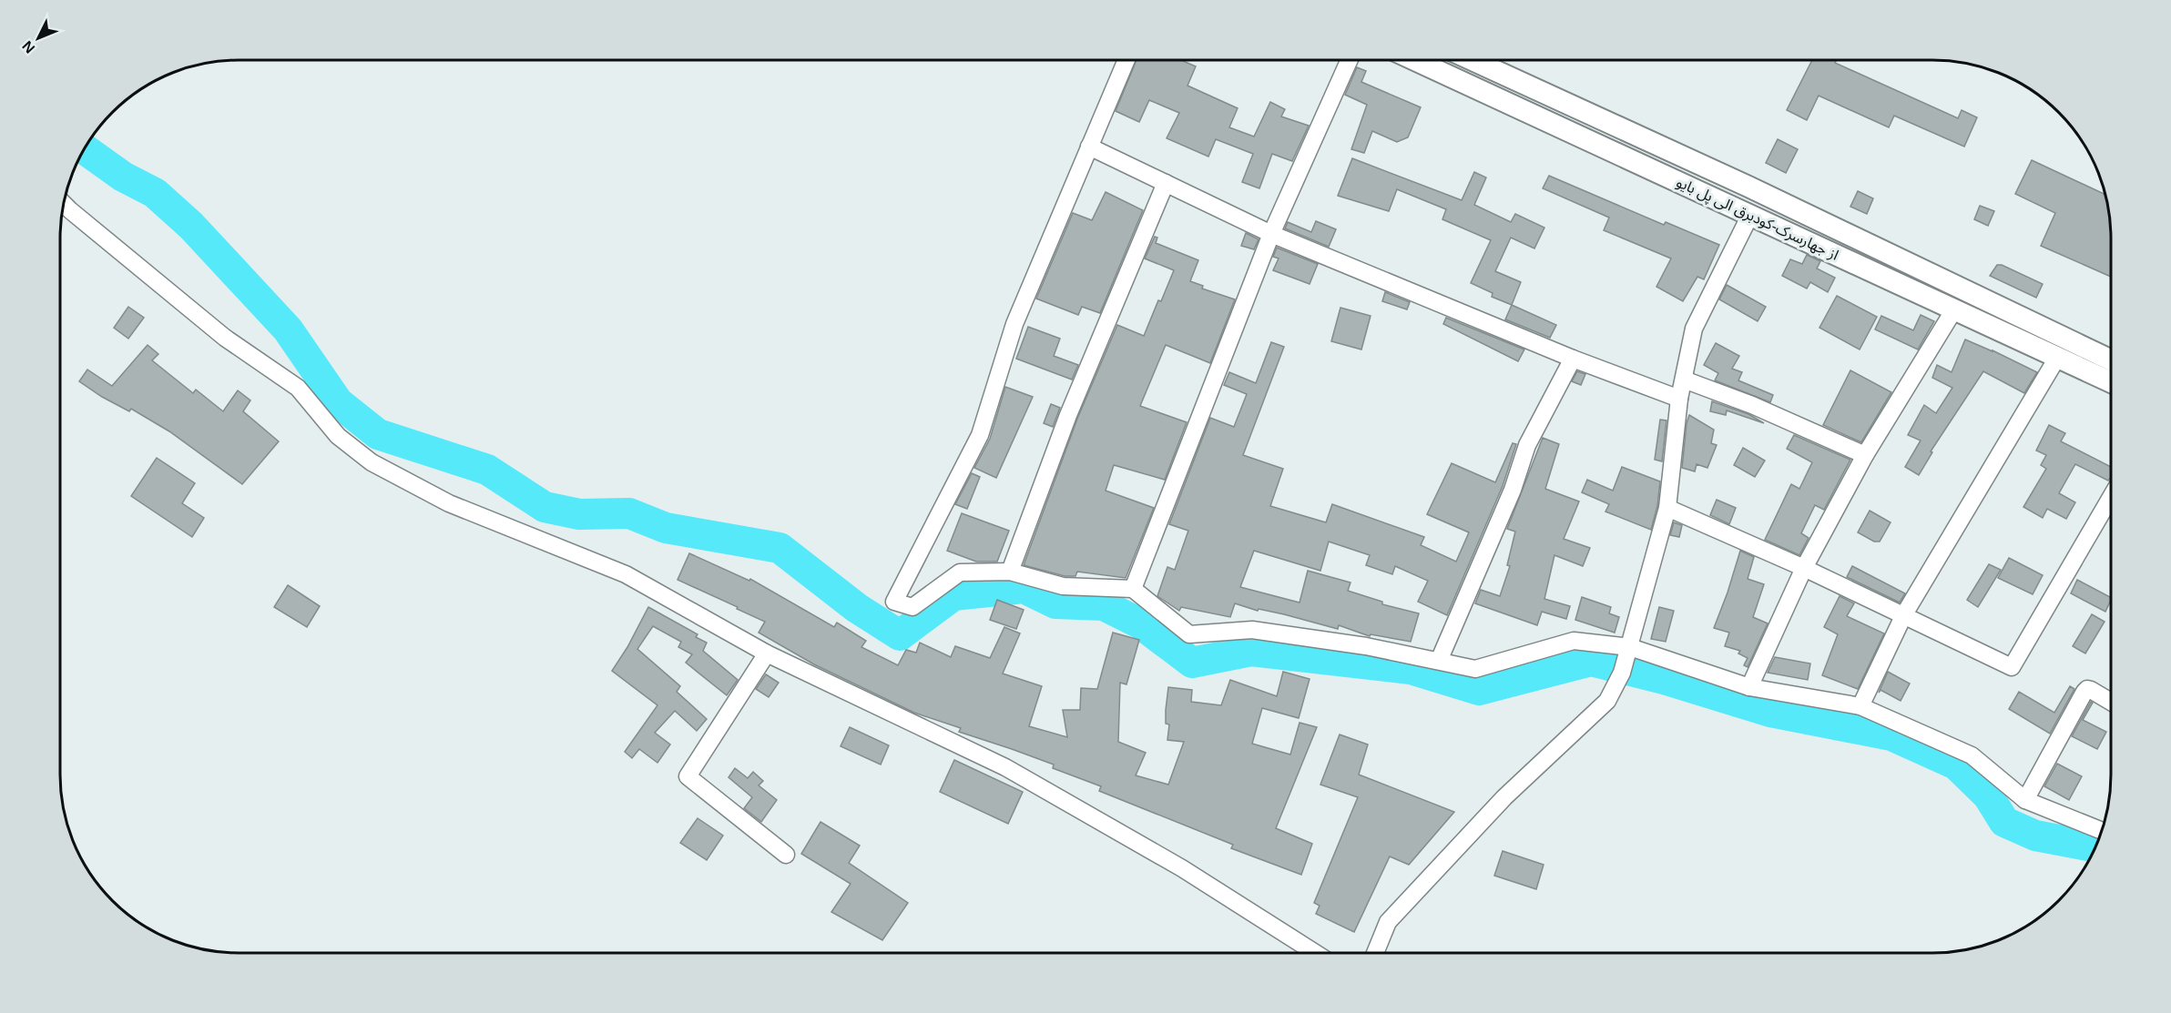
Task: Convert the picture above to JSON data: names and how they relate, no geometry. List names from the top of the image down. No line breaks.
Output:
{"streets":{"street":["از جهارسرک-کودبرق الی پل بایو"]},"north":"bottom left"}
